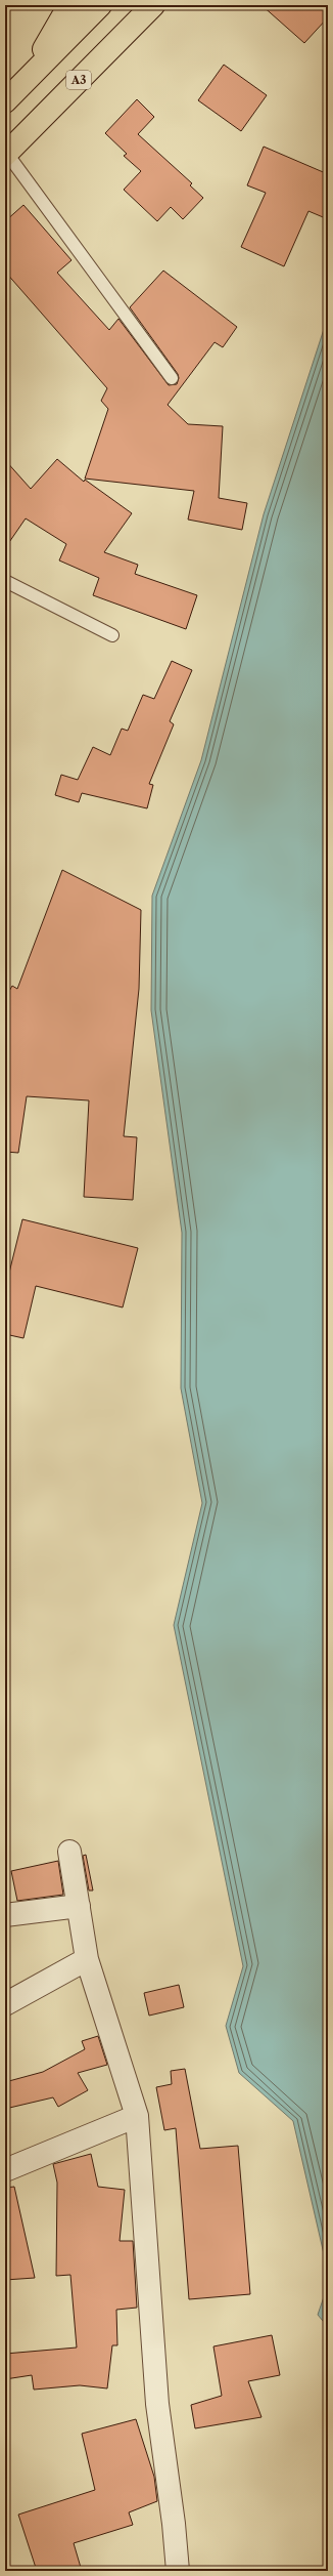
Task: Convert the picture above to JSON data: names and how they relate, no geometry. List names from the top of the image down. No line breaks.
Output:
{"streets":{"highway":["A3"]}}
